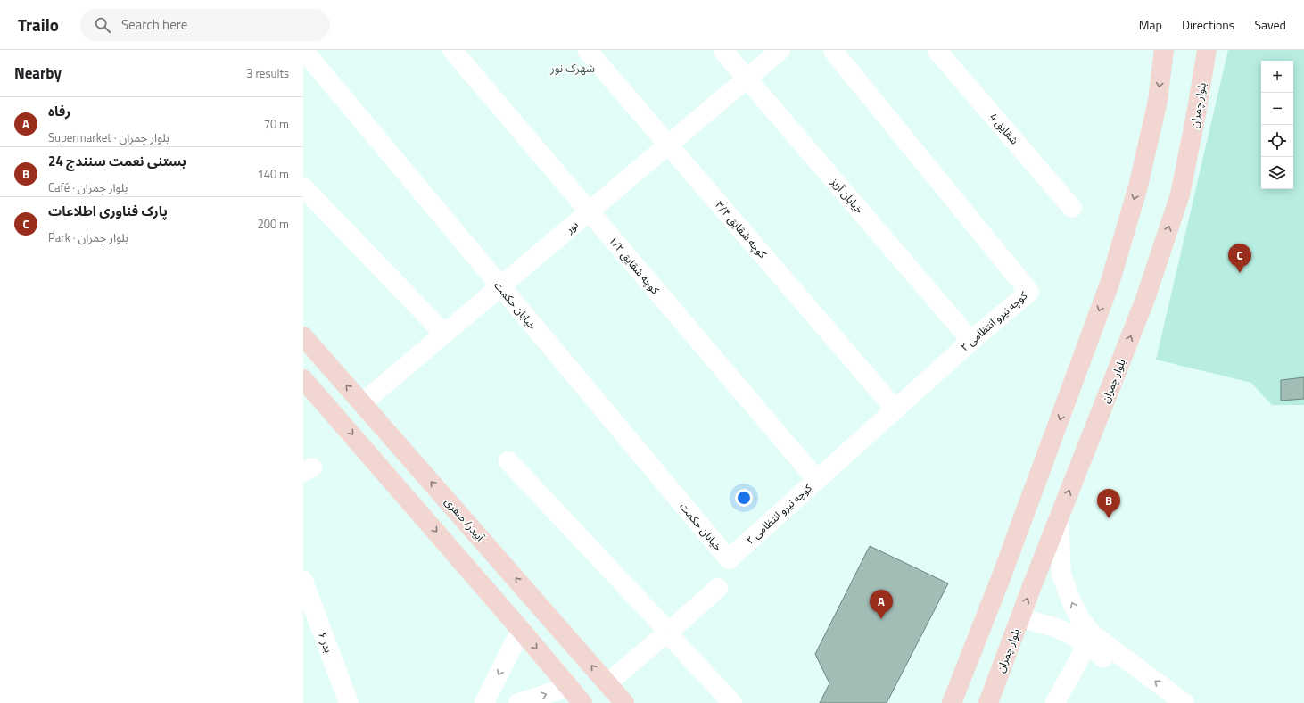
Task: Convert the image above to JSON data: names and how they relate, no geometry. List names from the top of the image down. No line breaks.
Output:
{"streets":{"main road":["بلوار چمران","آبیدر/ صفری"],"street":["شقایق 4","خیابان آریز","نور","کوچه شقایق ۳/۴","کوچه شقایق ۱/۲","خیابان حکمت","کوچه نیرو انتظامی ۲","بدر ۶"]},"crossings":[["خیابان آریز","نور"],["خیابان آریز","کوچه نیرو انتظامی ۲"],["نور","کوچه شقایق ۳/۴"],["نور","کوچه شقایق ۱/۲"],["نور","خیابان حکمت"],["نور","آبیدر/ صفری"],["کوچه شقایق ۳/۴","کوچه نیرو انتظامی ۲"],["کوچه شقایق ۱/۲","کوچه نیرو انتظامی ۲"],["خیابان حکمت","کوچه نیرو انتظامی ۲"]],"districts":["شهرک نور"],"page":{"header":"Trailo","search":"Search here","nav":["Map","Directions","Saved"],"heading":["Nearby","3 results"],"map_buttons":["+","−"],"list":[{"mark":"A","name":"رفاه","note":"Supermarket · بلوار چمران","value":"70 m"},{"mark":"B","name":"بستنی نعمت سنندج 24","note":"Café · بلوار چمران","value":"140 m"},{"mark":"C","name":"پارک فناوری اطلاعات","note":"Park · بلوار چمران","value":"200 m"}],"pins":["C","B","A"]}}
